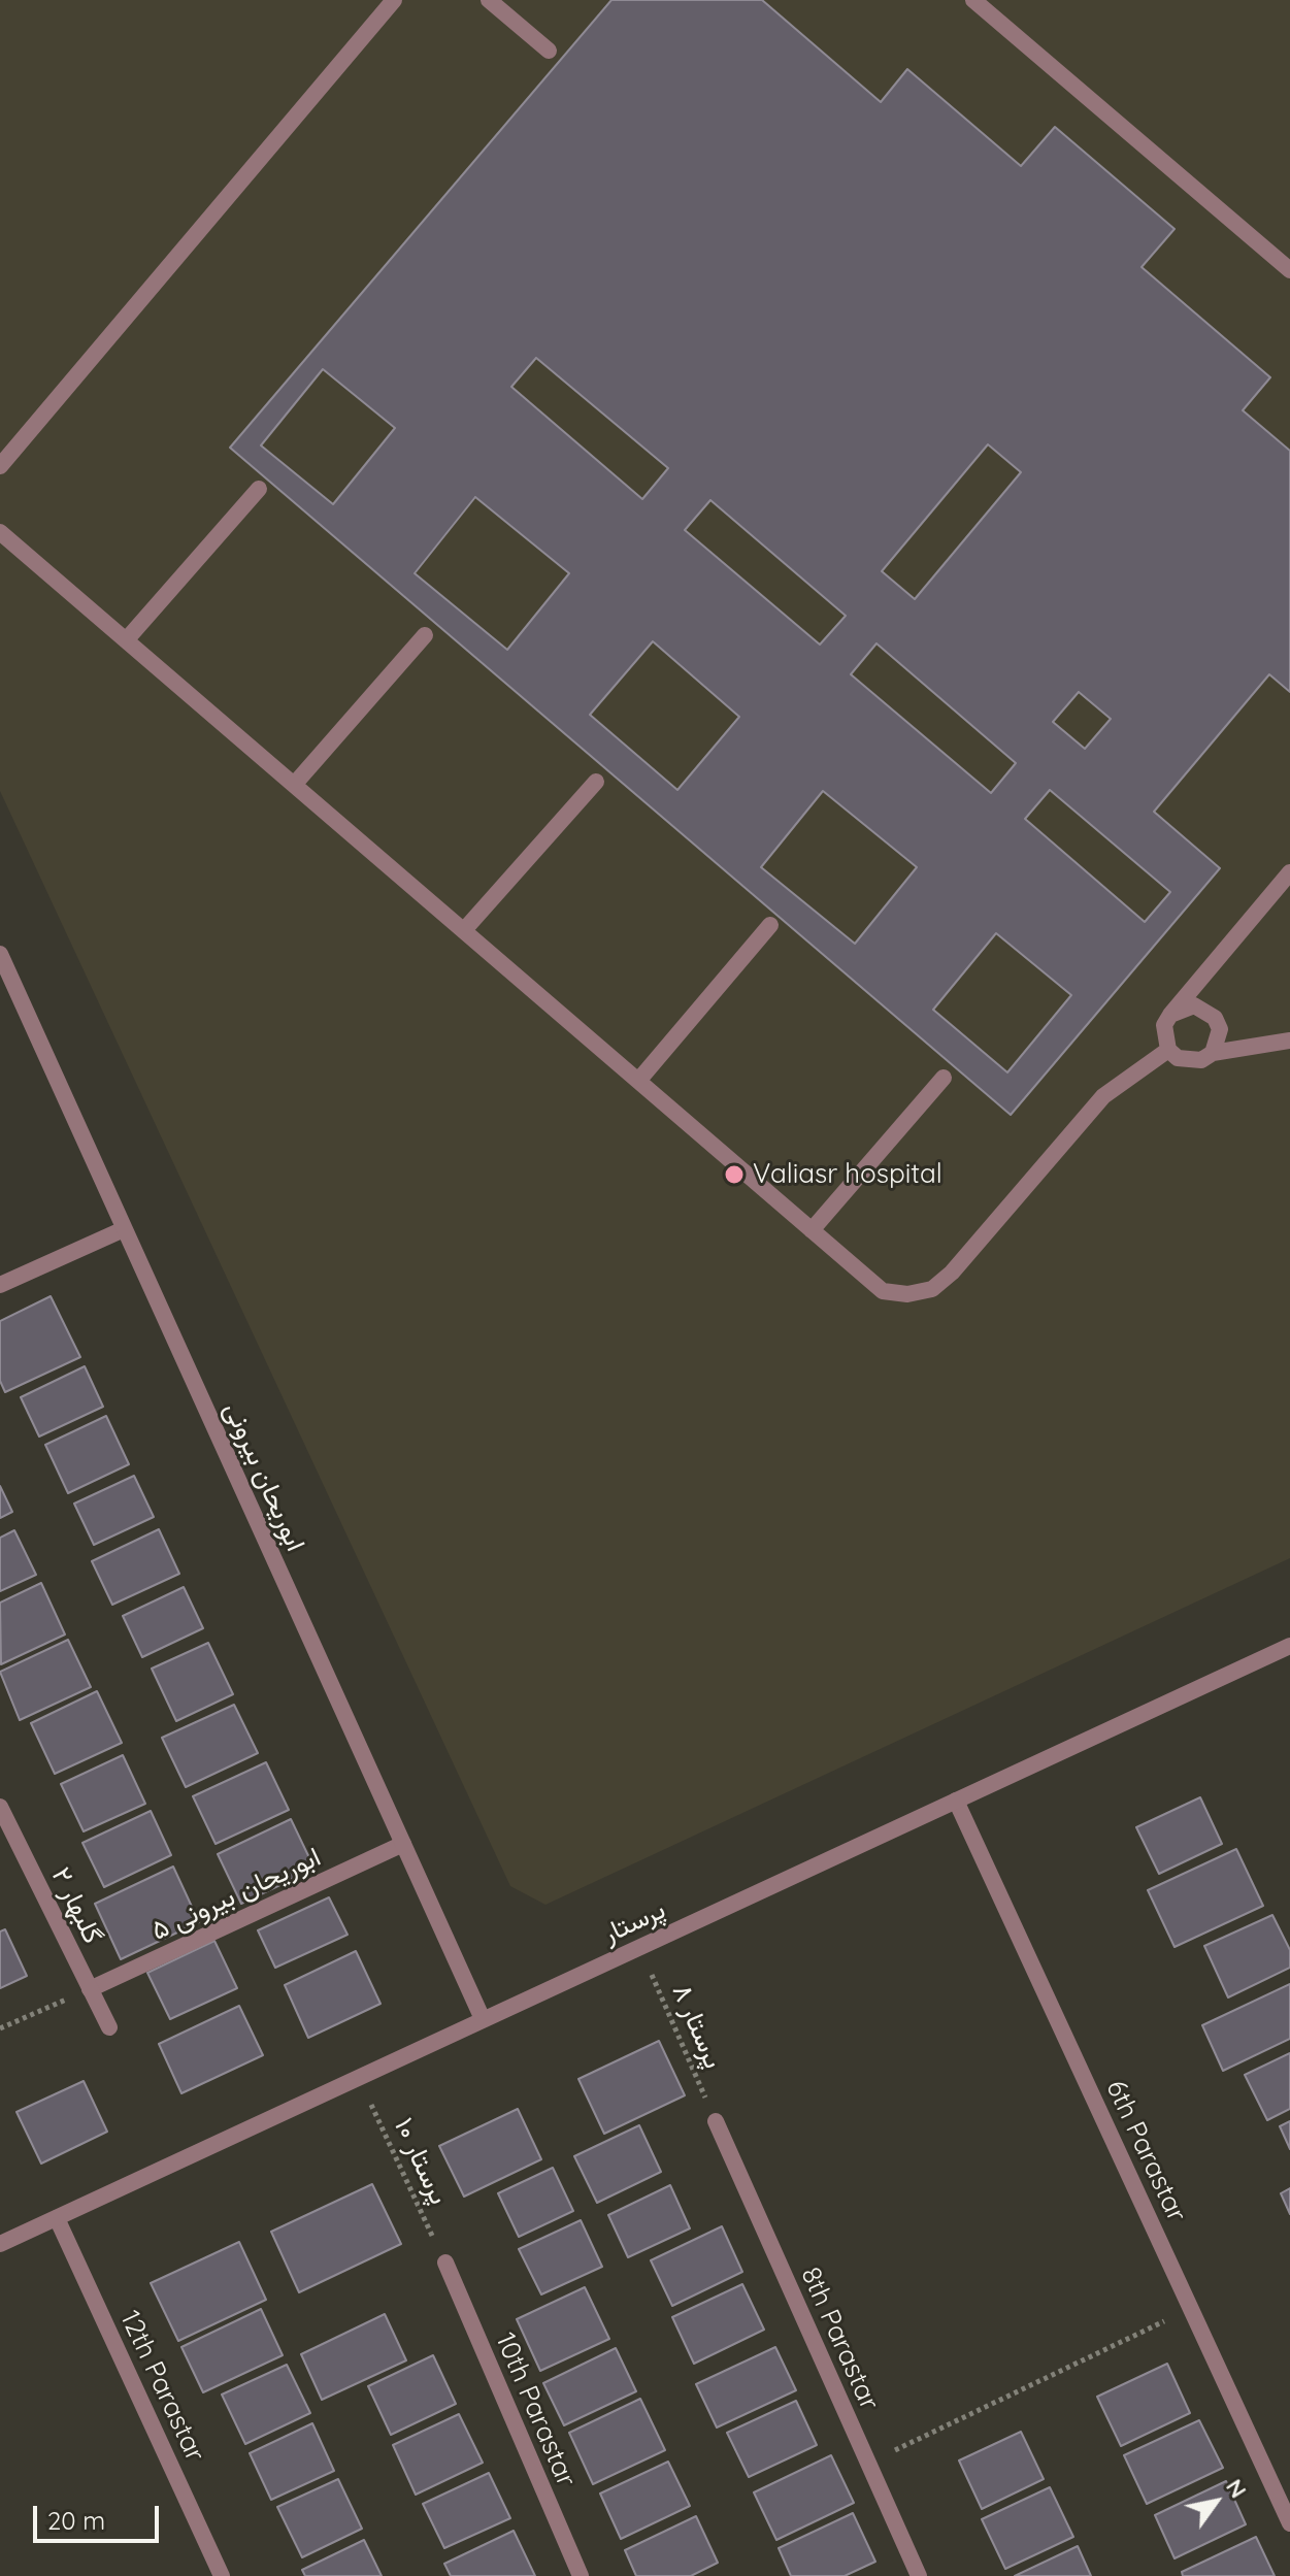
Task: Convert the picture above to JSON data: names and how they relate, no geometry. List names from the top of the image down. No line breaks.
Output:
{"streets":{"street":["ابوریحان بیرونی","ابوریحان بیرونی ۵","گلبهار ۲","پرستار","6th Parastar","8th Parastar","12th Parastar","10th Parastar"],"path":["پرستار ۸","پرستار ۱۰"]},"crossings":[["ابوریحان بیرونی","ابوریحان بیرونی ۵"],["ابوریحان بیرونی","پرستار"],["ابوریحان بیرونی ۵","گلبهار ۲"],["پرستار","پرستار ۸"],["پرستار","6th Parastar"],["پرستار","پرستار ۱۰"],["پرستار","12th Parastar"],["پرستار ۸","8th Parastar"],["پرستار ۱۰","10th Parastar"]],"places":["Valiasr hospital"],"scale_bar":"20 m","north":"top right"}
